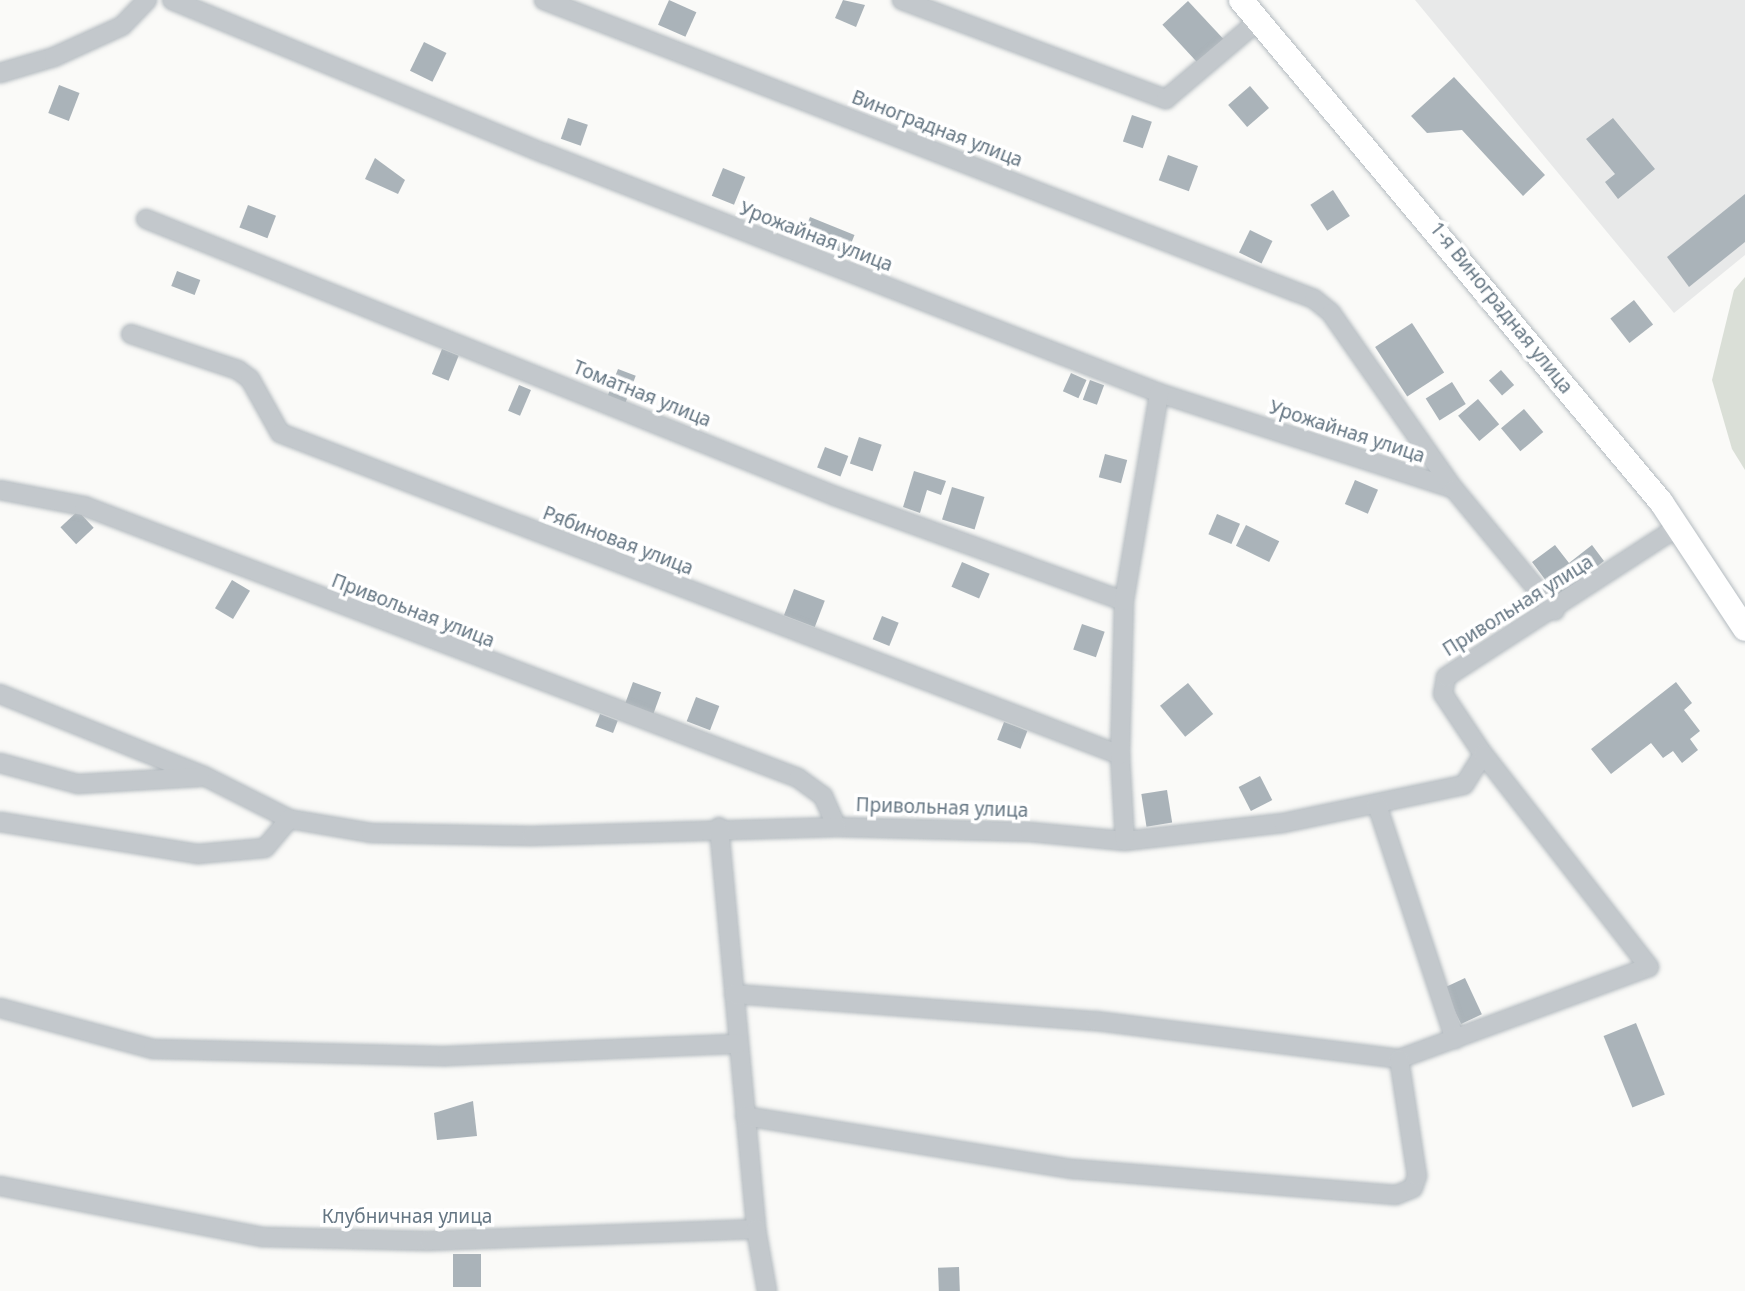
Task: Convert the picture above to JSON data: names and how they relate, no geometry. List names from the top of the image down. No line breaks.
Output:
{"streets":{"main road":["1-я Виноградная улица"],"street":["Виноградная улица","Урожайная улица","Томатная улица","Рябиновая улица","Привольная улица","Клубничная улица"]},"crossings":[["Виноградная улица","Урожайная улица"],["1-я Виноградная улица","Привольная улица"]]}
